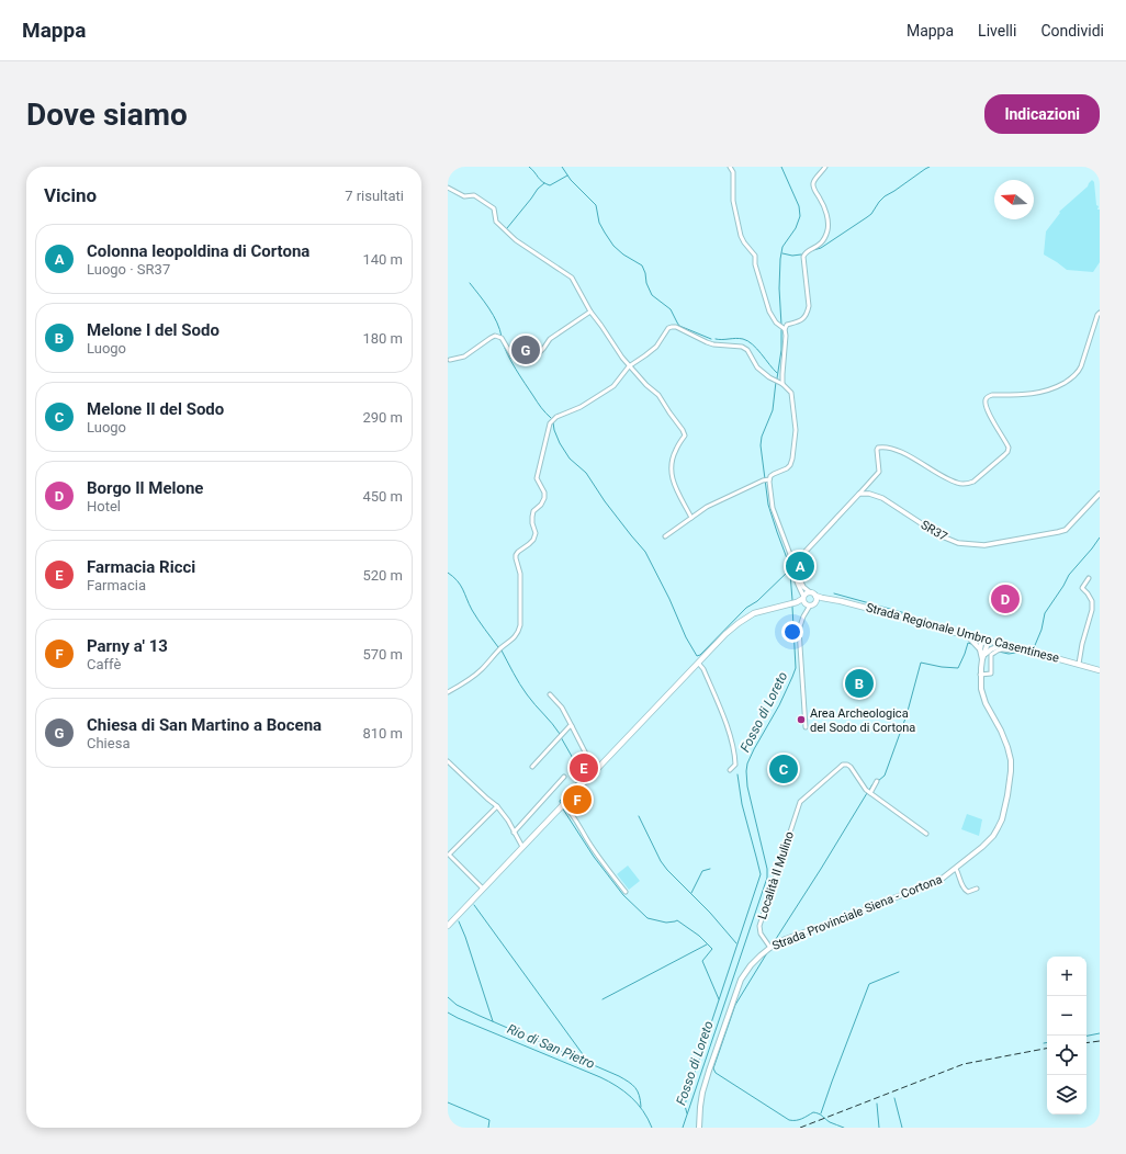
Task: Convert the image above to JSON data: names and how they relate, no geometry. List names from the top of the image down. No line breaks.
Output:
{"streets":{"main road":["Strada Regionale Umbro Casentinese","Strada Provinciale Siena - Cortona"],"street":["SR37","Località Il Mulino"]},"crossings":[["Località Il Mulino","Strada Provinciale Siena - Cortona"]],"water":["Fosso di Loreto","Rio di San Pietro"],"places":["Area Archeologica del Sodo di Cortona"],"north":"left","page":{"header":"Mappa","nav":["Mappa","Livelli","Condividi"],"buttons":"Indicazioni","title":"Dove siamo","heading":["Vicino","7 risultati"],"list":[{"mark":"A","name":"Colonna leopoldina di Cortona","note":"Luogo · SR37","value":"140 m"},{"mark":"B","name":"Melone I del Sodo","note":"Luogo","value":"180 m"},{"mark":"C","name":"Melone II del Sodo","note":"Luogo","value":"290 m"},{"mark":"D","name":"Borgo Il Melone","note":"Hotel","value":"450 m"},{"mark":"E","name":"Farmacia Ricci","note":"Farmacia","value":"520 m"},{"mark":"F","name":"Parny a' 13","note":"Caffè","value":"570 m"},{"mark":"G","name":"Chiesa di San Martino a Bocena","note":"Chiesa","value":"810 m"}],"pins":["G","A","D","B","E","C","F"],"map_buttons":["+","−"]}}
